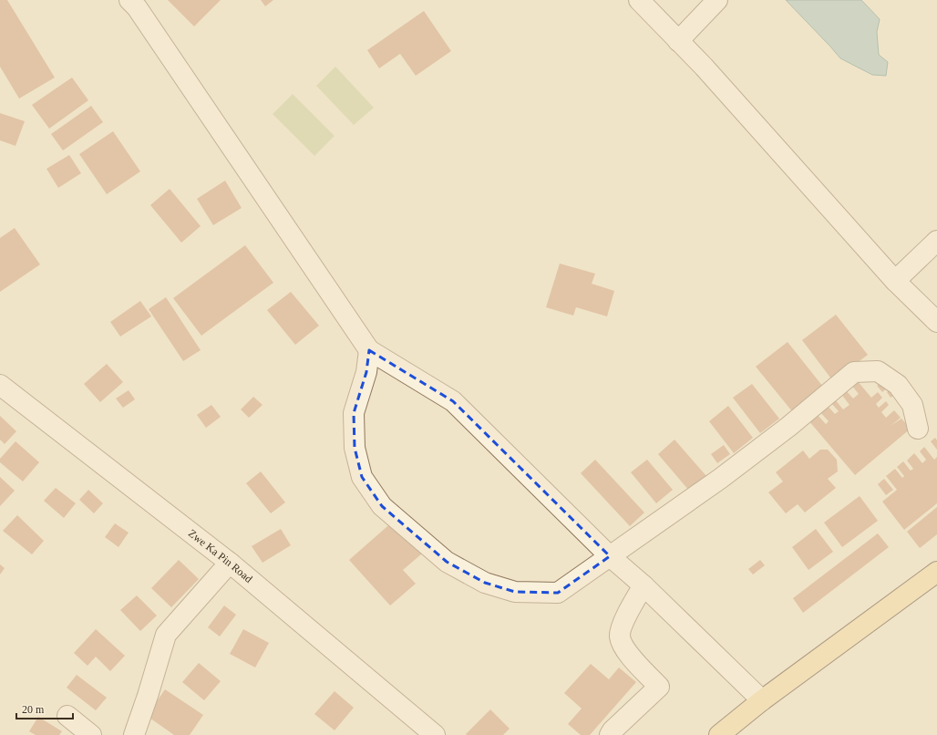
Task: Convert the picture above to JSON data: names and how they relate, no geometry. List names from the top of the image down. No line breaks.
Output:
{"streets":{"street":["Zwe Ka Pin Road"]},"scale_bar":"20 m"}
